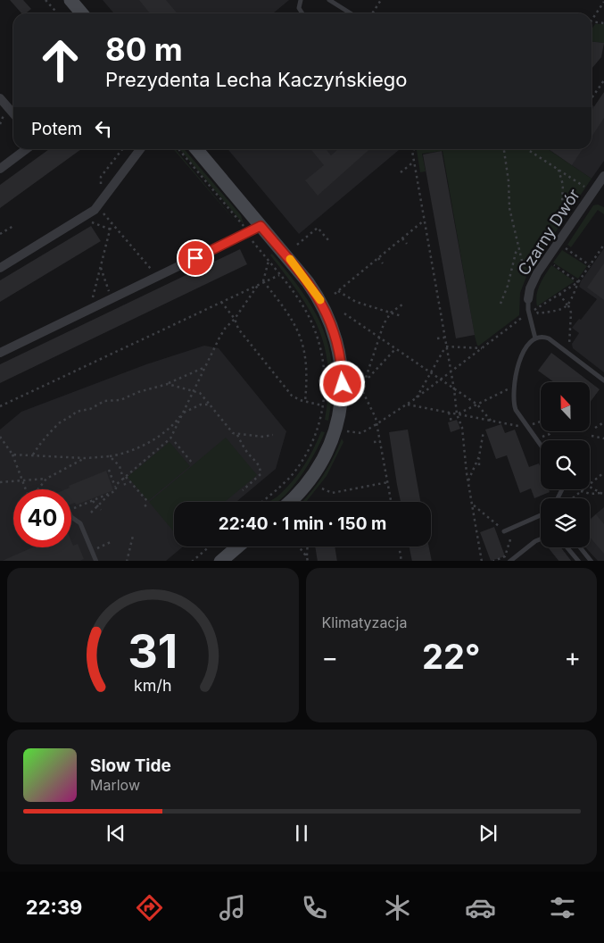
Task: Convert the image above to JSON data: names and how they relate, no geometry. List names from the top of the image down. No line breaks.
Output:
{"streets":{"street":["Czarny Dwór"]},"north":"top","page":{"turn":["80 m","Prezydenta Lecha Kaczyńskiego"],"then":"Potem","limit":"40","trip":"22:40 · 1 min · 150 m","tile":"Klimatyzacja","heat":["−","22°","+"],"song":["Slow Tide","Marlow"],"tabs":"22:39","gauge":["31","km/h"]}}
